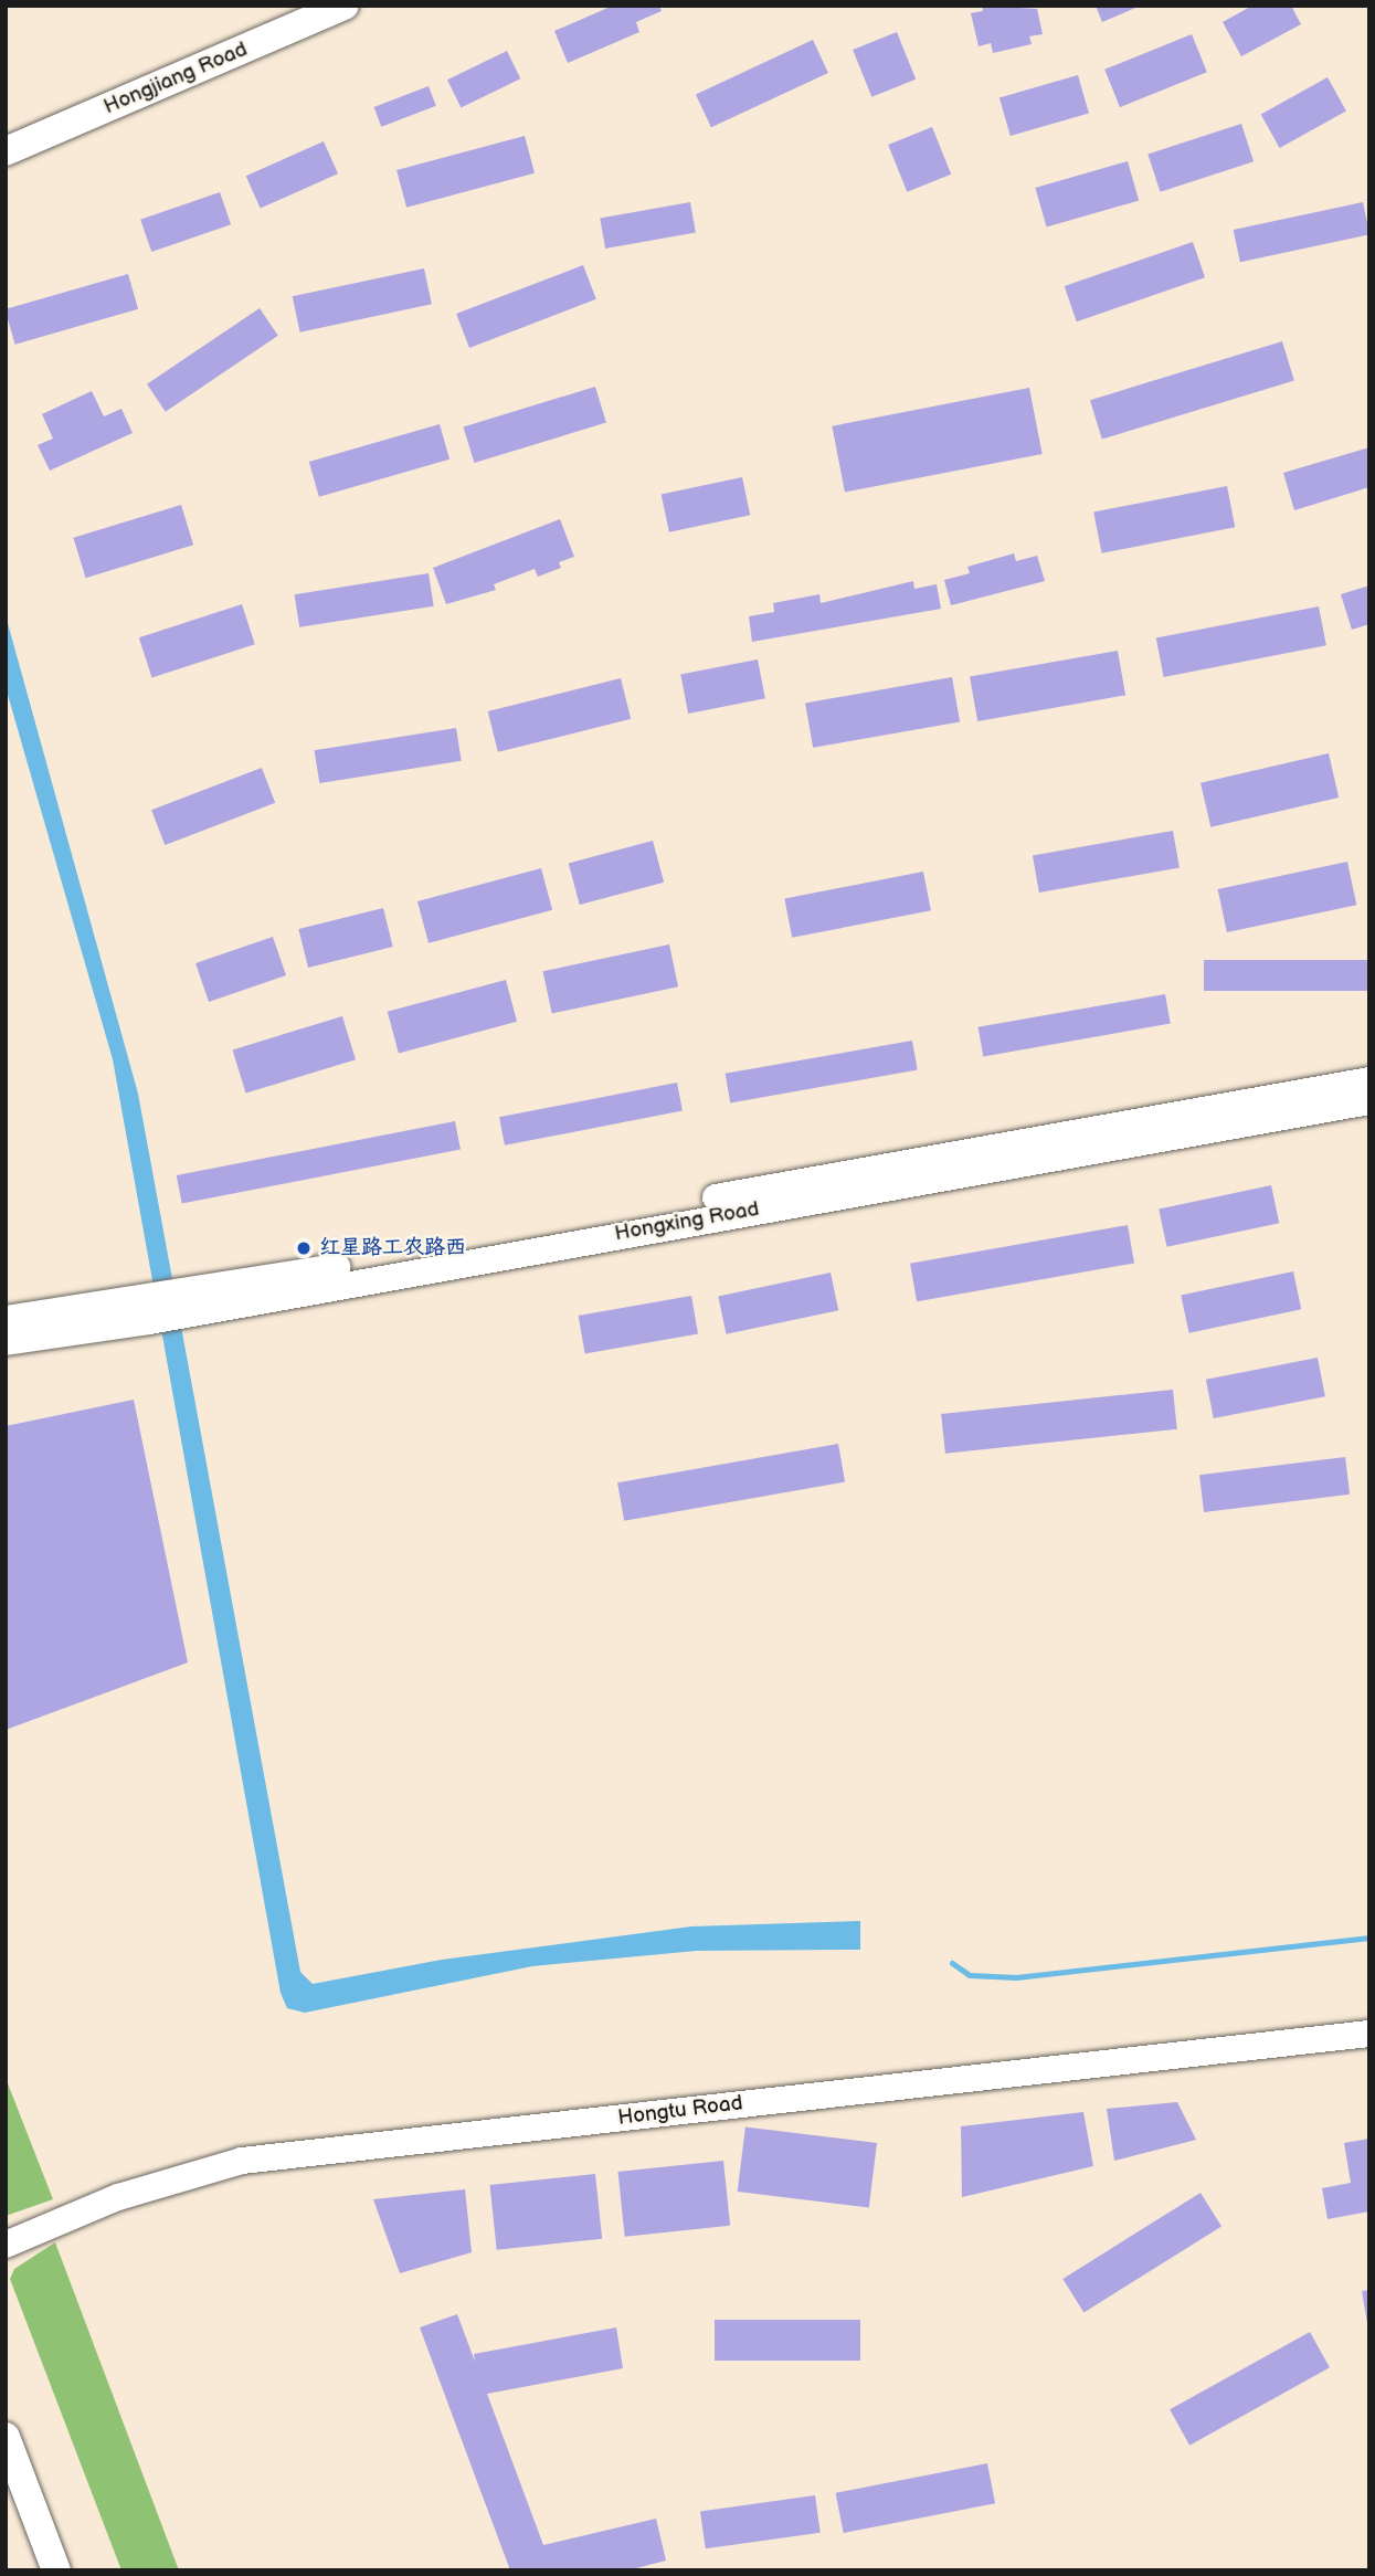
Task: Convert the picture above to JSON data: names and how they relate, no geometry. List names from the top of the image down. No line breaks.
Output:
{"streets":{"main road":["Hongjiang Road","Hongxing Road","Hongtu Road"]},"places":["红星路工农路西"]}
